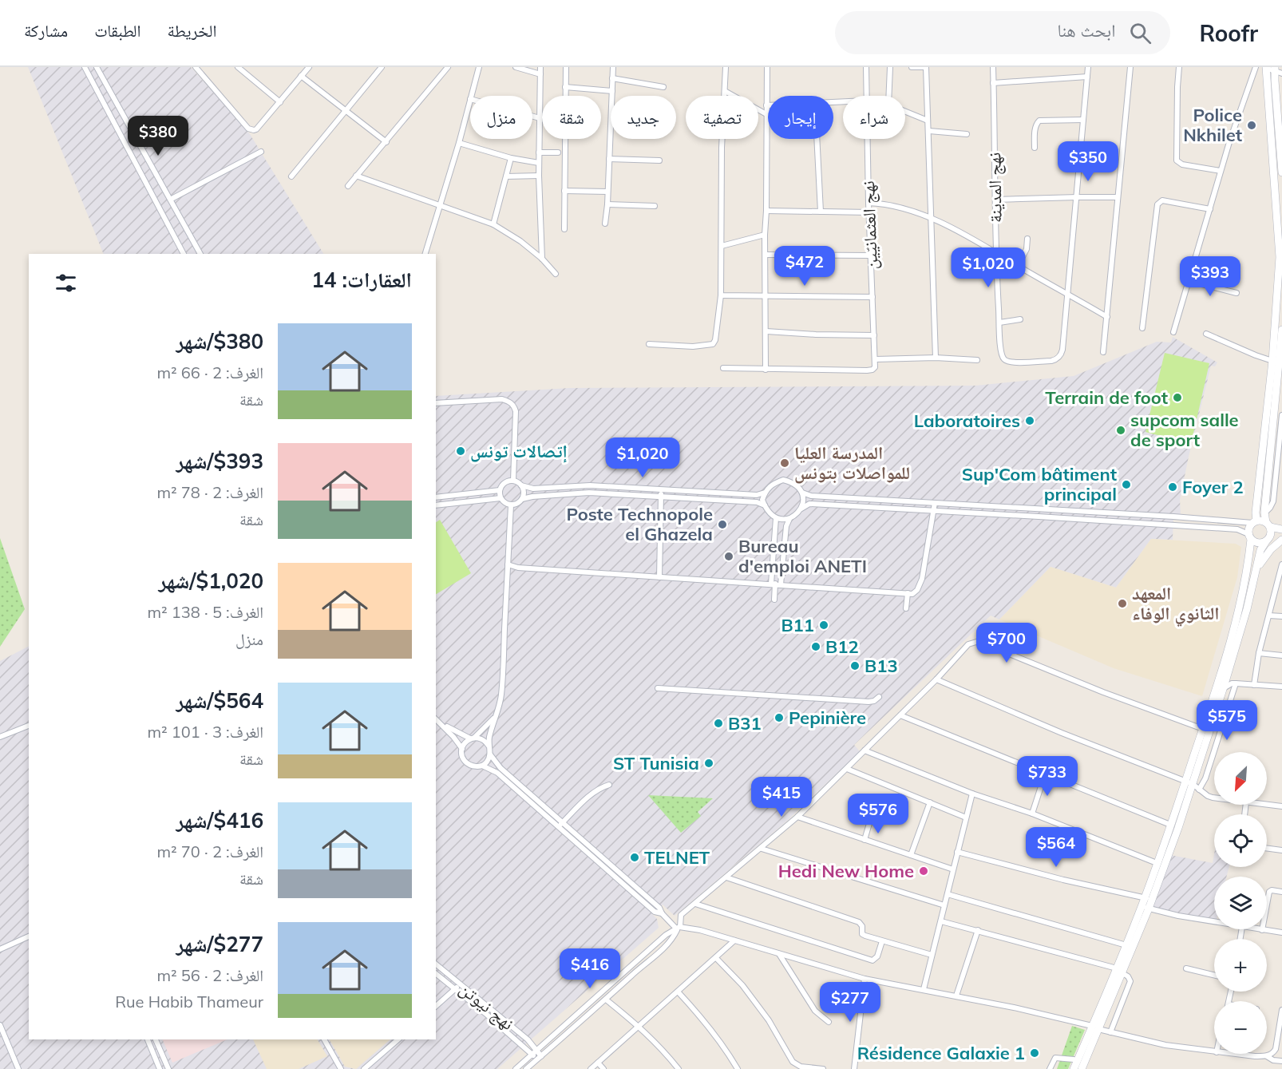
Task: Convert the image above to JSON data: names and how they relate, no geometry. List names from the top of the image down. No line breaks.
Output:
{"streets":{"street":["نهج المدينة","نهج العثمانيّين","نهج نيوتن"]},"places":["Police Nkhilet","Terrain de foot","Laboratoires","supcom salle de sport","إتصالات تونس","المدرسة العليا للمواصلات بتونس","Sup'Com bâtiment principal","Foyer 2","Poste Technopole el Ghazela","Bureau d'emploi ANETI","المعهد الثانوي الوفاء","B11","B12","B13","Pepinière","B31","ST Tunisia","TELNET","Hedi New Home","Résidence Galaxie 1"],"north":"bottom left","page":{"header":"Roofr","search":"ابحث هنا","nav":["الخريطة","الطبقات","مشاركة"],"chip":["شراء","إيجار","تصفية","جديد","شقة","منزل"],"price":["$380","$350","$472","$1,020","$393","$1,020","$700","$575","$733","$415","$576","$564","$416","$277"],"heading":"العقارات: 14","list":[{"name":"$380/شهر","note":"الغرف: 2 · 66 m² · شقة"},{"name":"$393/شهر","note":"الغرف: 2 · 78 m² · شقة"},{"name":"$1,020/شهر","note":"الغرف: 5 · 138 m² · منزل"},{"name":"$564/شهر","note":"الغرف: 3 · 101 m² · شقة"},{"name":"$416/شهر","note":"الغرف: 2 · 70 m² · شقة"},{"name":"$277/شهر","note":"الغرف: 2 · 56 m² · Rue Habib Thameur"}],"map_buttons":["+","−"]}}
